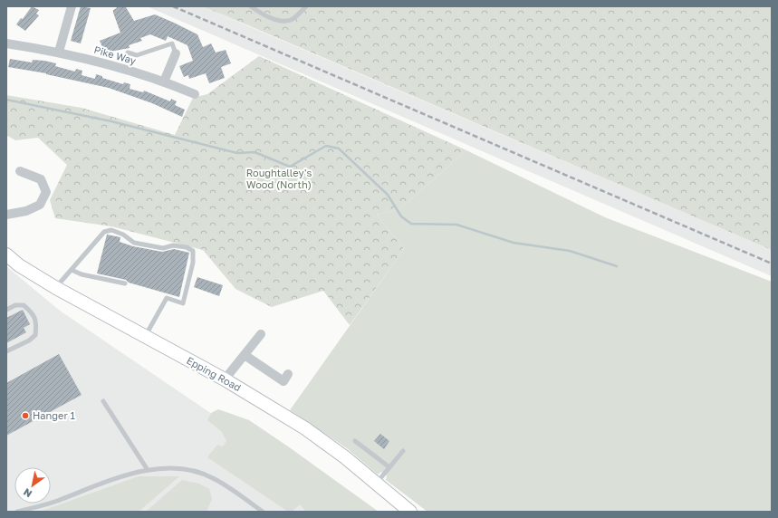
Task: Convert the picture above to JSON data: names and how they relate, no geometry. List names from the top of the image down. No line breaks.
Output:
{"streets":{"main road":["Epping Road"],"street":["Pike Way"]},"parks":["Roughtalley's Wood (North)"],"places":["Hanger 1"],"north":"bottom left"}
